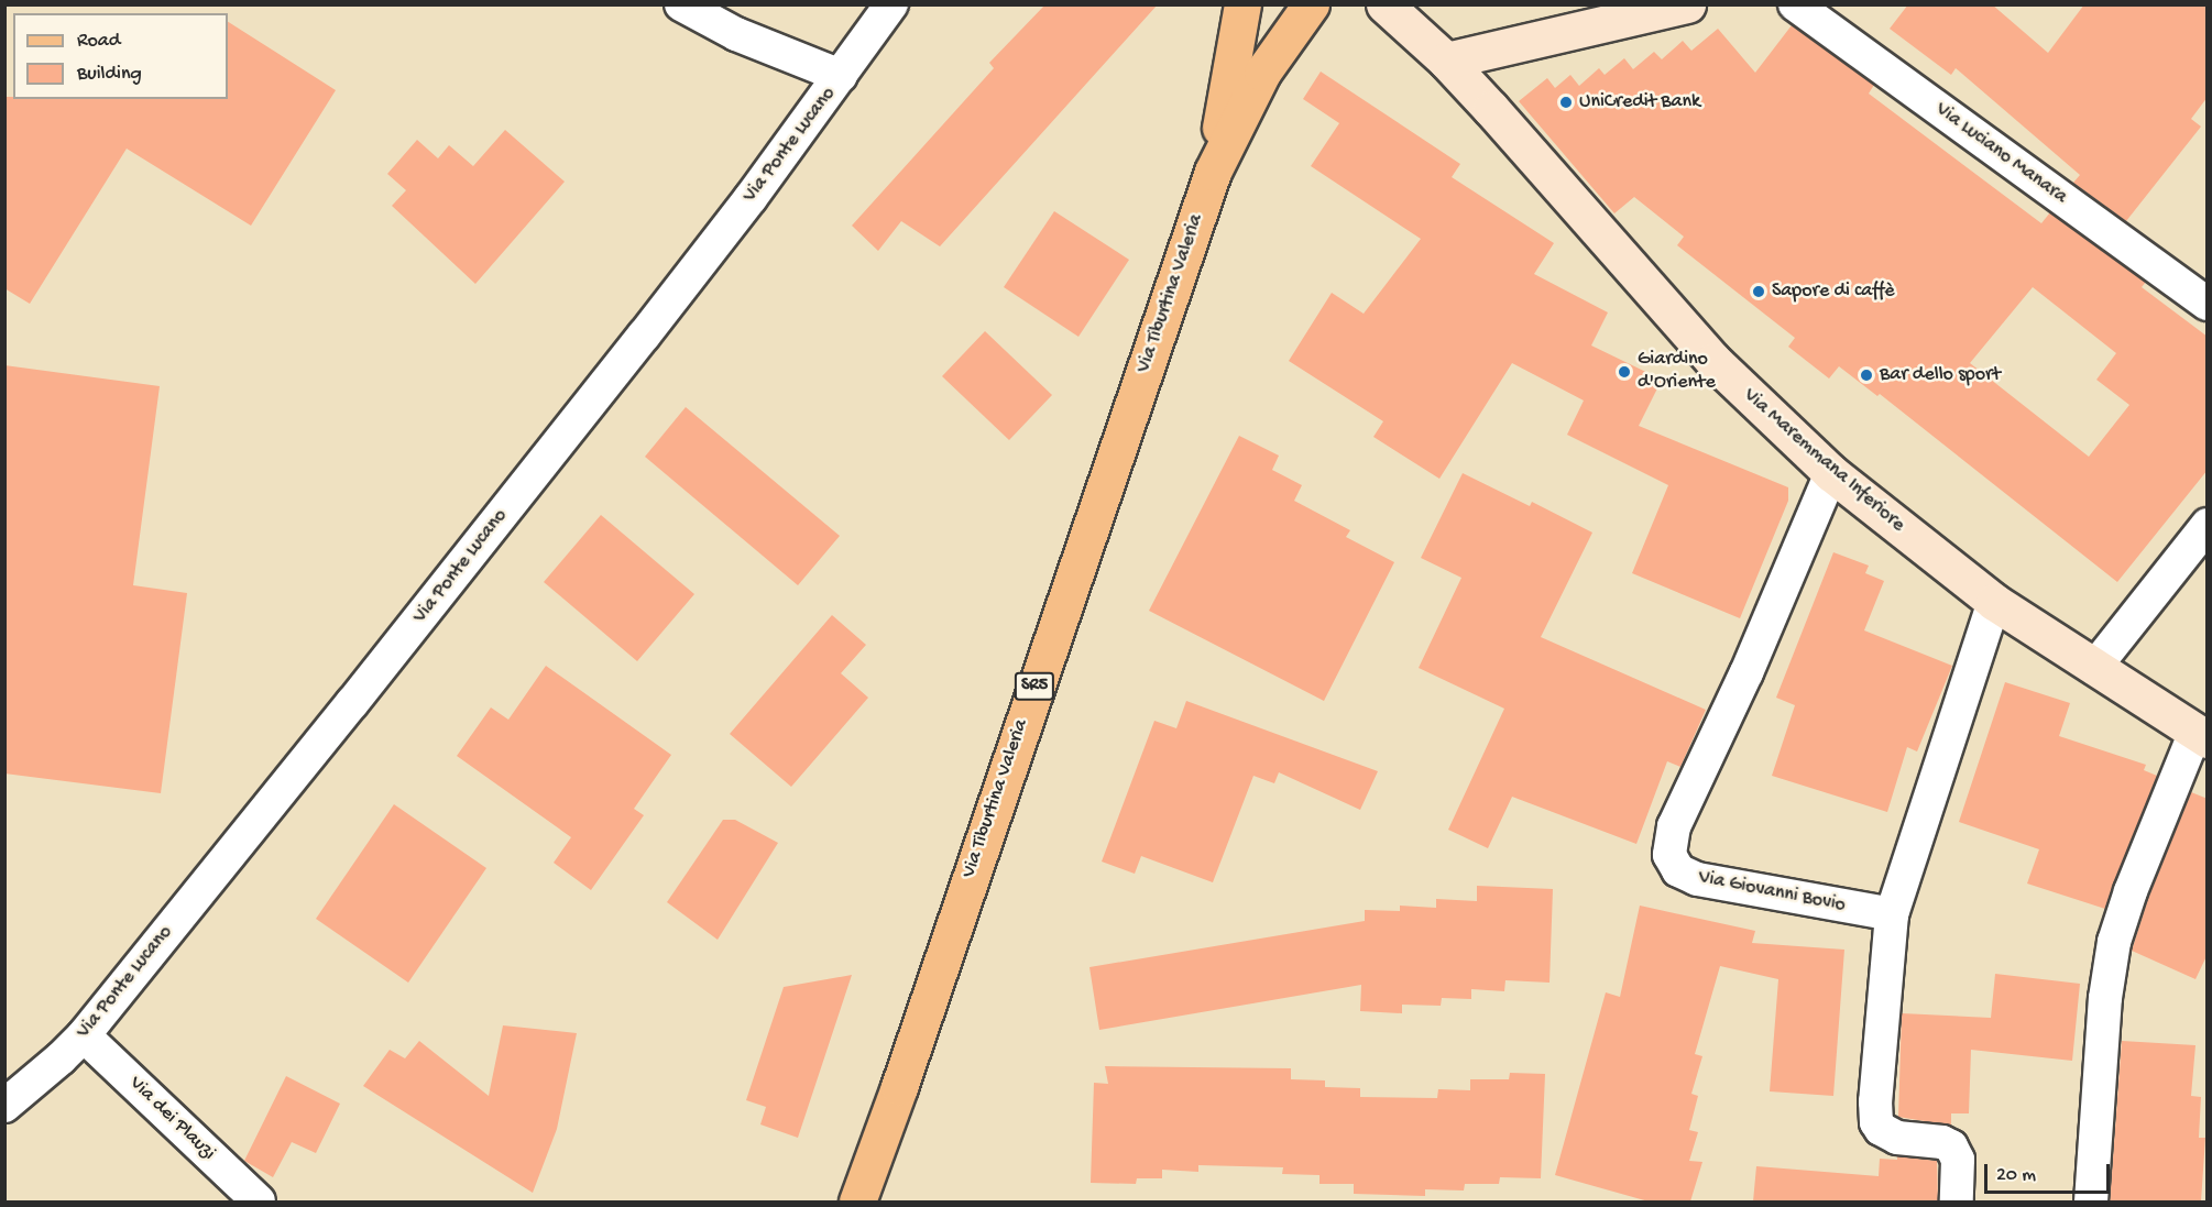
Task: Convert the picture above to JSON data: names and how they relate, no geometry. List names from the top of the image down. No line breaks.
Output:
{"streets":{"main road":["Via Tiburtina Valeria","Via Maremmana Inferiore","SR5"],"street":["Via Ponte Lucano","Via Luciano Manara","Via Giovanni Bovio","Via dei Plauzi"]},"crossings":[["Via Ponte Lucano","Via dei Plauzi"],["Via Maremmana Inferiore","Via Giovanni Bovio"]],"places":["UniCredit Bank","Sapore di caffè","Giardino d'Oriente","Bar dello sport"],"legend":["Road","Building"],"scale_bar":"20 m"}
